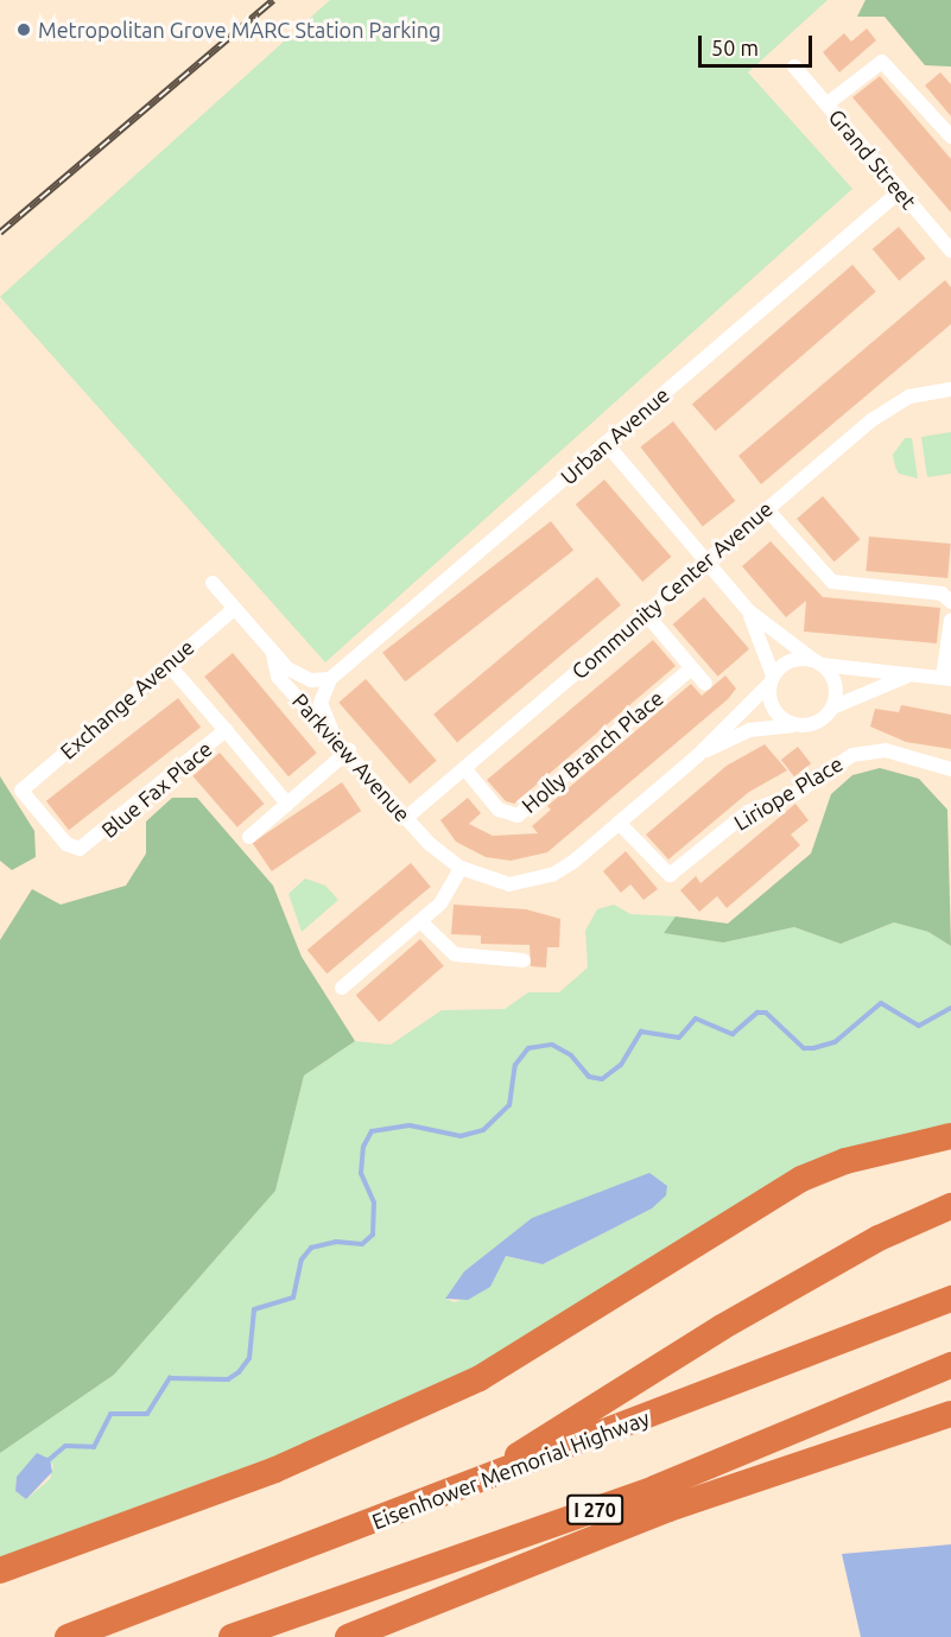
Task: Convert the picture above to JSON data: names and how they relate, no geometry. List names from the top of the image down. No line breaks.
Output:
{"streets":{"highway":["Eisenhower Memorial Highway","I 270"],"street":["Grand Street","Urban Avenue","Community Center Avenue","Exchange Avenue","Holly Branch Place","Parkview Avenue","Blue Fax Place","Liriope Place"]},"crossings":[["Grand Street","Urban Avenue"],["Community Center Avenue","Holly Branch Place"],["Community Center Avenue","Parkview Avenue"],["Exchange Avenue","Parkview Avenue"],["Exchange Avenue","Blue Fax Place"],["Parkview Avenue","Liriope Place"]],"places":["Metropolitan Grove MARC Station Parking"],"scale_bar":"50 m"}
